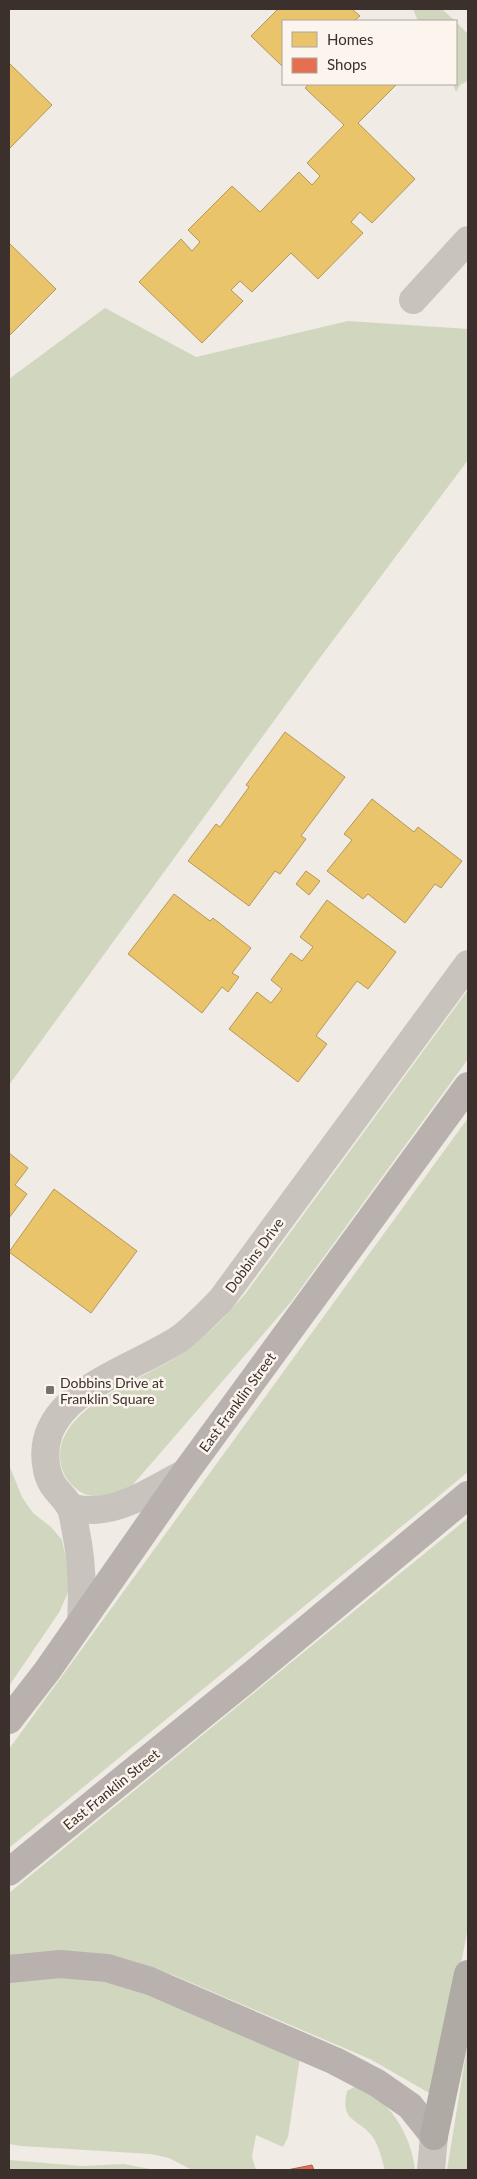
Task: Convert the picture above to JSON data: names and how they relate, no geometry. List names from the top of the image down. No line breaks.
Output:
{"streets":{"main road":["East Franklin Street"],"street":["Dobbins Drive"]},"crossings":[["Dobbins Drive","East Franklin Street"]],"places":{"transit":["Dobbins Drive at Franklin Square"]},"legend":["Homes","Shops"]}
